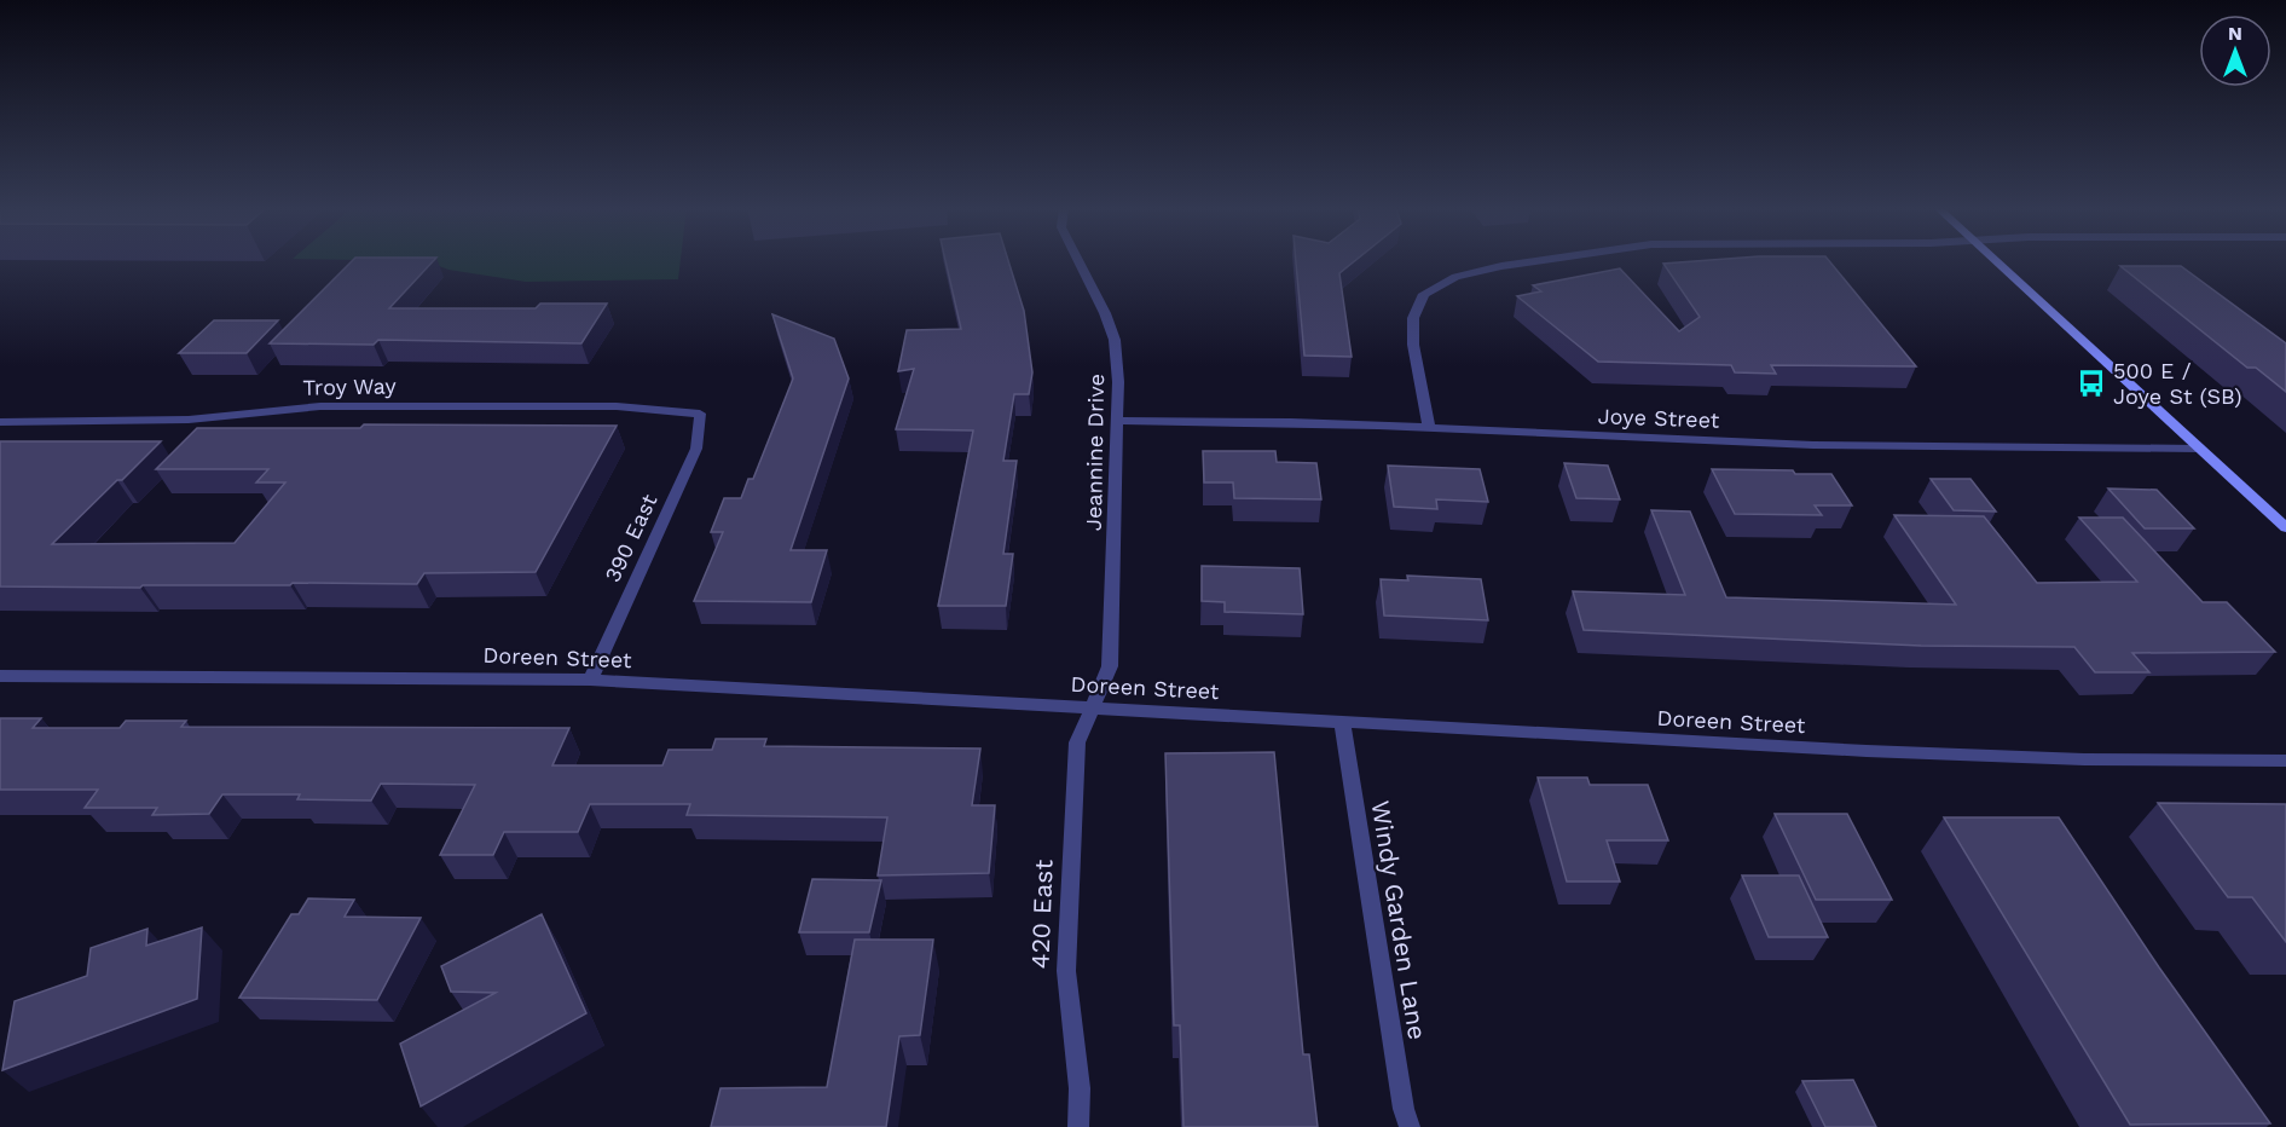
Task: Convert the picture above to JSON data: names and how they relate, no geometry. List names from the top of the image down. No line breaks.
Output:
{"streets":{"street":["Troy Way","Joye Street","Jeannine Drive","390 East","Doreen Street","420 East","Windy Garden Lane"]},"crossings":[["Troy Way","390 East"],["Joye Street","Jeannine Drive"],["Jeannine Drive","Doreen Street"],["Jeannine Drive","420 East"],["390 East","Doreen Street"],["Doreen Street","420 East"],["Doreen Street","Windy Garden Lane"]],"places":{"bus stop":["500 E / Joye St (SB)"]},"north":"top"}
